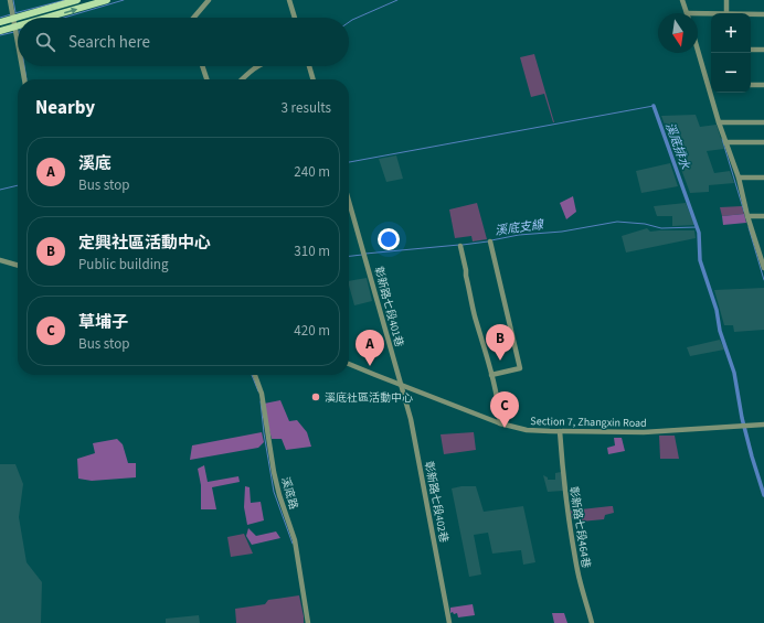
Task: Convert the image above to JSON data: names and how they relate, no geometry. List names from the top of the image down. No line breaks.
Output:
{"streets":{"street":["彰新路七段401巷","Section 7, Zhangxin Road","溪底路","彰新路七段402巷","彰新路七段464巷"]},"crossings":[["彰新路七段401巷","Section 7, Zhangxin Road"],["彰新路七段401巷","彰新路七段402巷"],["Section 7, Zhangxin Road","彰新路七段402巷"],["Section 7, Zhangxin Road","彰新路七段464巷"]],"water":["溪底排水","溪底支線"],"places":["溪底社區活動中心"],"north":"bottom","page":{"map_buttons":["+","−"],"search":"Search here","heading":["Nearby","3 results"],"list":[{"mark":"A","name":"溪底","note":"Bus stop","value":"240 m"},{"mark":"B","name":"定興社區活動中心","note":"Public building","value":"310 m"},{"mark":"C","name":"草埔子","note":"Bus stop","value":"420 m"}],"pins":["B","A","C"]}}
